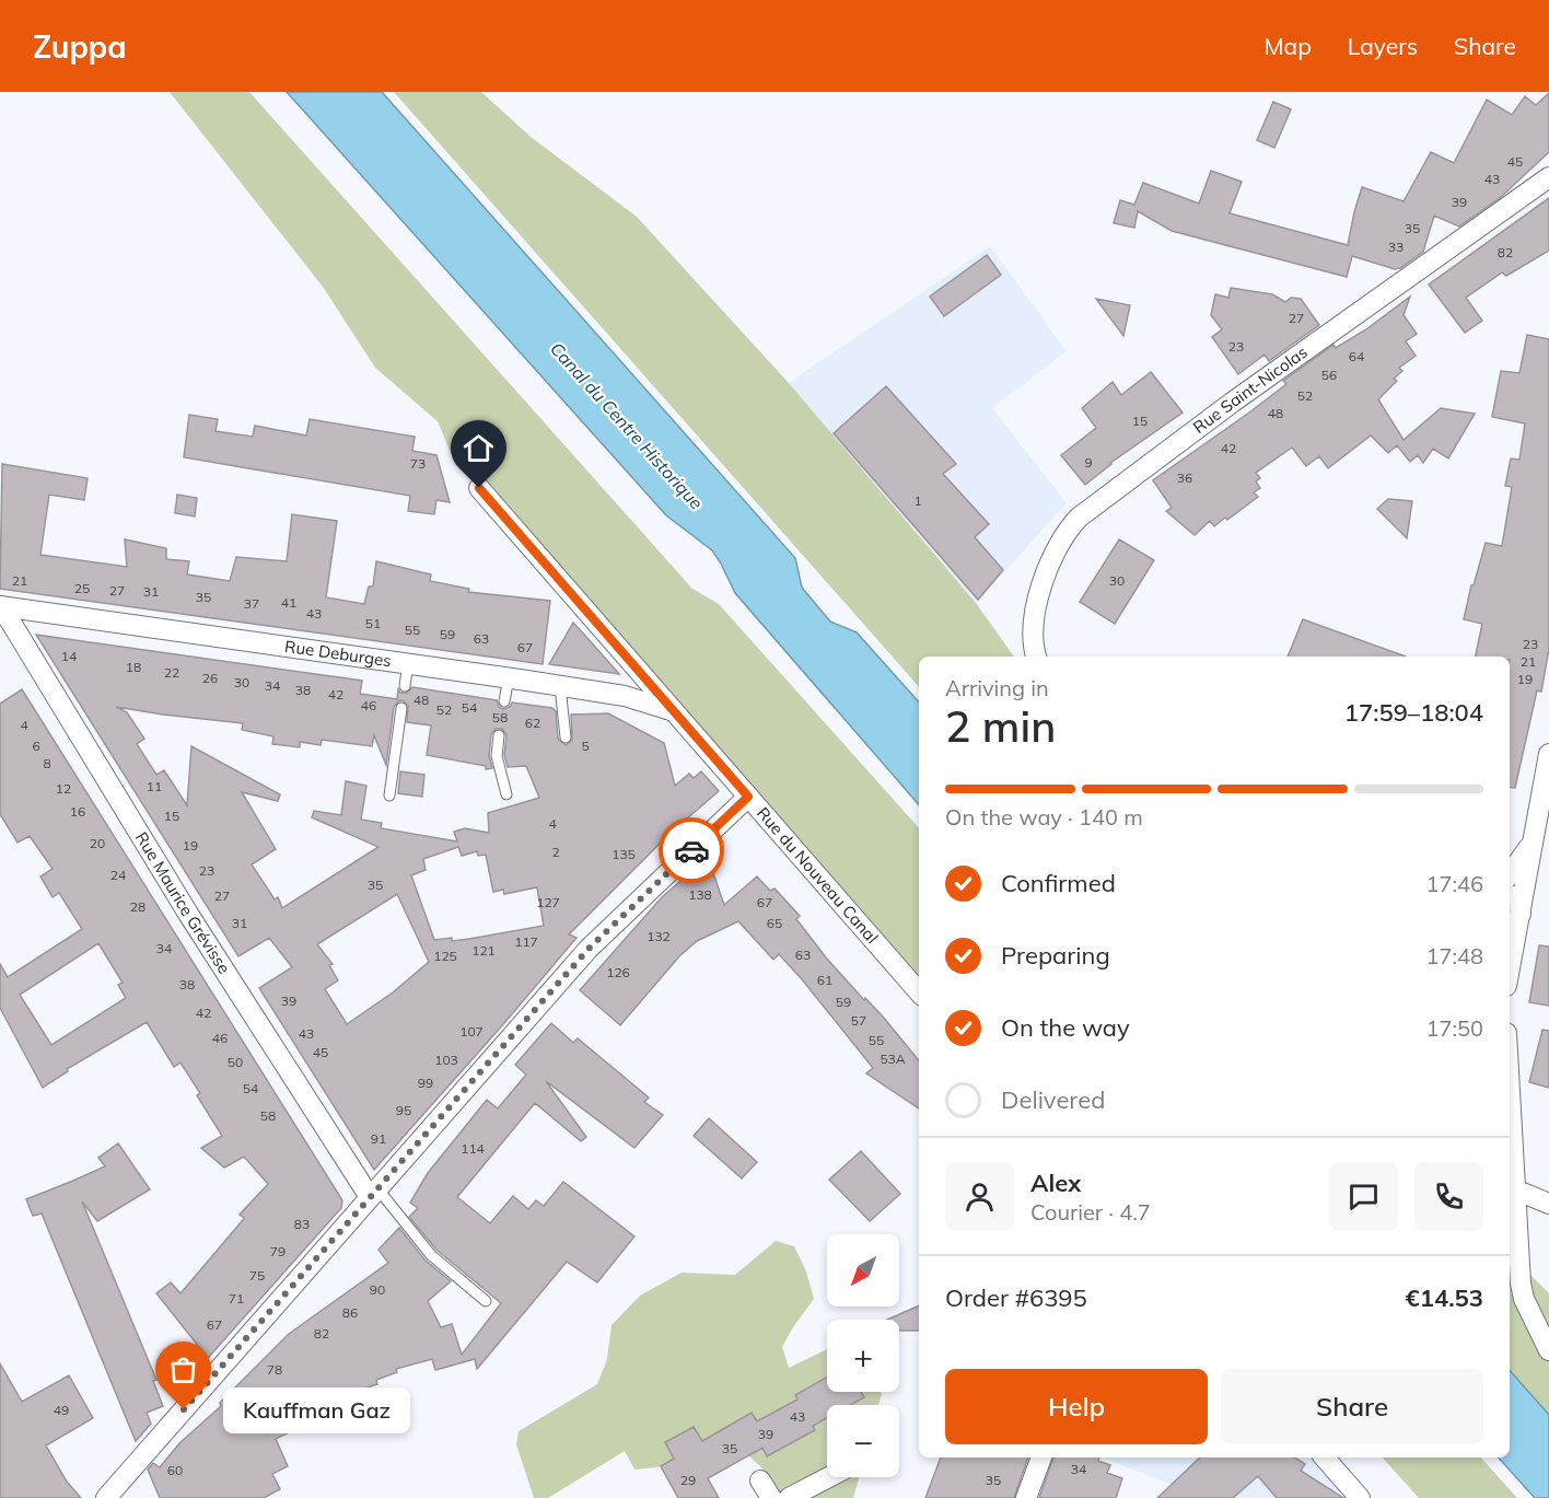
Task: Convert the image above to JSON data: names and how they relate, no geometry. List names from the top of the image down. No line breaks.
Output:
{"streets":{"street":["Rue Saint-Nicolas","Rue Deburges","Rue du Nouveau Canal","Rue Maurice Grévisse"]},"crossings":[["Rue Deburges","Rue du Nouveau Canal"],["Rue Deburges","Rue Maurice Grévisse"]],"water":["Canal du Centre Historique"],"places":["Kauffman Gaz"],"house_numbers":["45","43","39","35","33","82","27","23","64","56","52","48","15","42","9","73","36","1","21","30","25","27","31","35","41","37","43","51","55","59","63","23","67","14","21","18","22","26","19","30","34","38","42","48","46","54","52","58","62","4","6","5","8","11","12","16","15","4","20","19","2","135","23","24","35","138","27","127","67","28","31","65","132","117","34","121","63","125","126","61","38","39","59","42","57","107","43","46","55","45","53A","103","50","99","54","95","58","91","114","83","79","75","90","71","86","67","82","78","49","43","39","35","34","60","29","35"],"north":"bottom left","page":{"header":"Zuppa","nav":["Map","Layers","Share"],"heading":["2 min","Arriving in","17:59–18:04"],"panel":["Alex","Courier · 4.7","Order #6395","€14.53"],"bar":"On the way · 140 m","list":[["Confirmed","17:46"],["Preparing","17:48"],["On the way","17:50"],"Delivered"],"map_buttons":["+","−"],"buttons":["Help","Share"],"bubble":"Kauffman Gaz"}}
